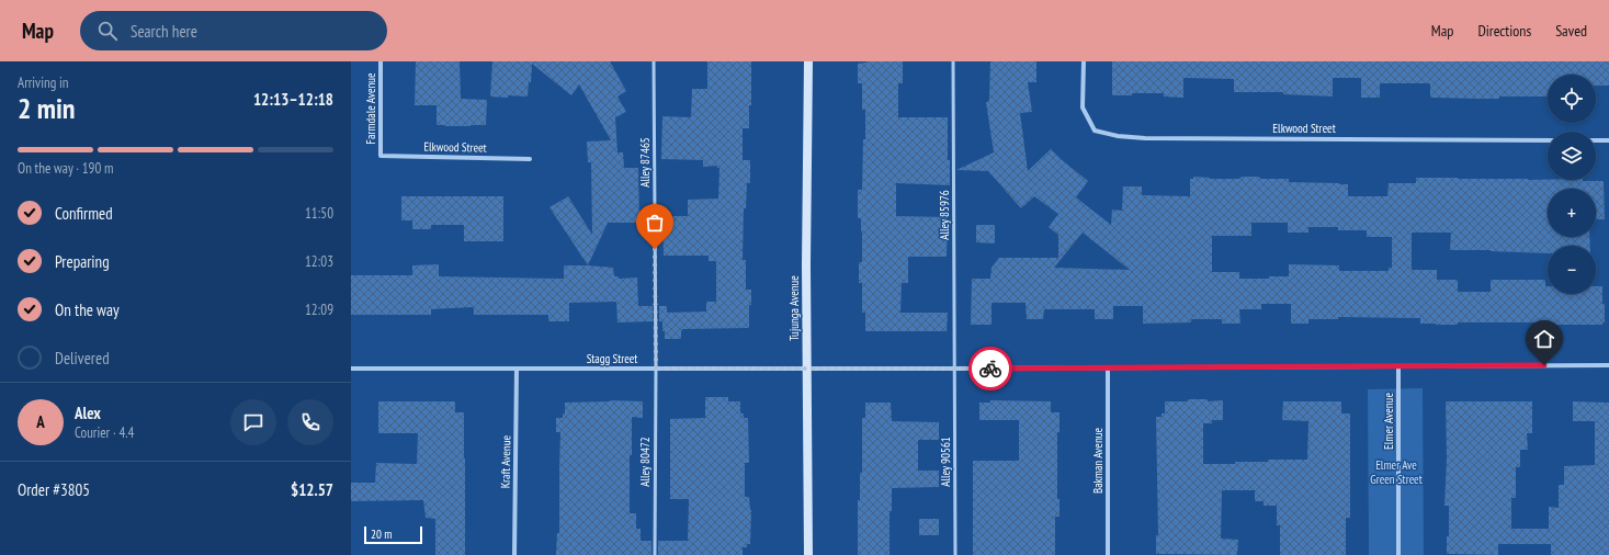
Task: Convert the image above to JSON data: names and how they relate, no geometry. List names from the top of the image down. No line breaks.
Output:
{"streets":{"street":["Farmdale Avenue","Elkwood Street","Tujunga Avenue","Stagg Street","Elmer Avenue","Bakman Avenue","Kraft Avenue"],"lane":["Alley 87465","Alley 85976","Alley 80472","Alley 90561"]},"crossings":[["Farmdale Avenue","Elkwood Street"],["Alley 87465","Stagg Street"],["Alley 87465","Alley 80472"],["Alley 85976","Stagg Street"],["Alley 85976","Alley 90561"],["Tujunga Avenue","Stagg Street"],["Stagg Street","Elmer Avenue"],["Stagg Street","Bakman Avenue"],["Stagg Street","Kraft Avenue"],["Stagg Street","Alley 80472"],["Stagg Street","Alley 90561"]],"parks":["Elmer Ave Green Street"],"scale_bar":"20 m","page":{"header":"Map","search":"Search here","nav":["Map","Directions","Saved"],"heading":["2 min","Arriving in","12:13–12:18"],"panel":["Alex","Courier · 4.4","Order #3805","$12.57"],"map_buttons":["+","−"],"bar":"On the way · 190 m","list":[["Confirmed","11:50"],["Preparing","12:03"],["On the way","12:09"],"Delivered"],"round":"A","scale":"20 m"}}
